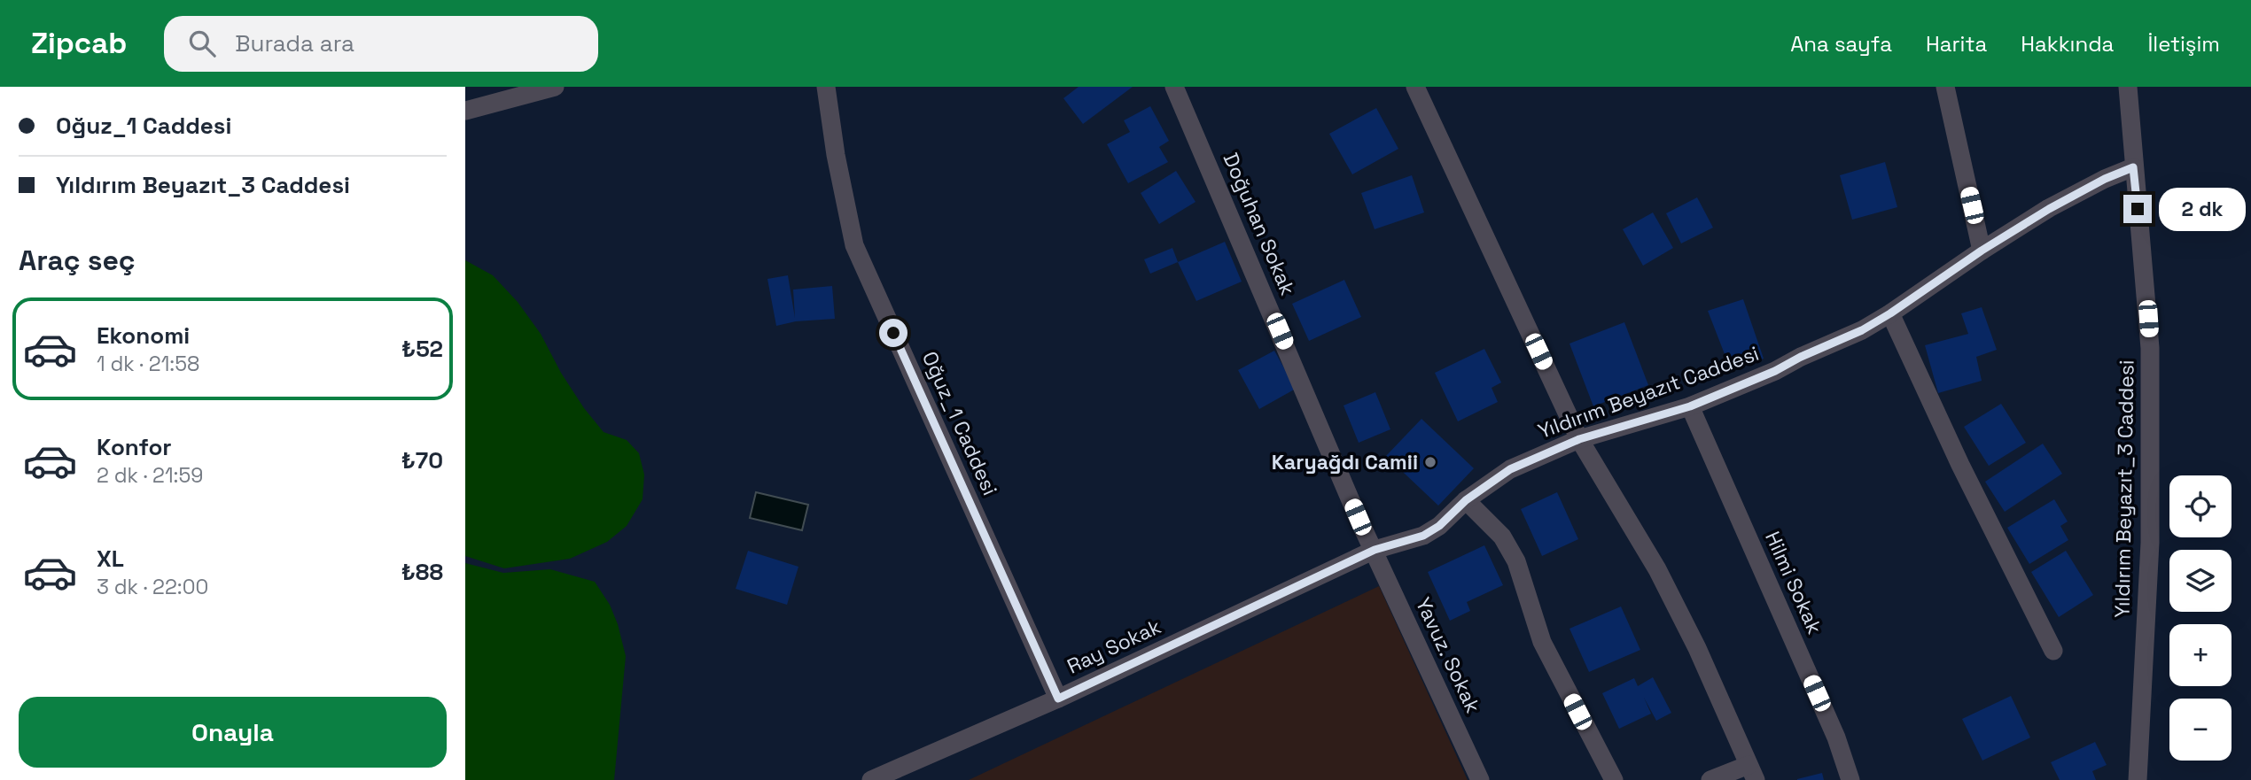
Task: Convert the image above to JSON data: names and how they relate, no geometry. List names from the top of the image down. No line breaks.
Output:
{"streets":{"street":["Doğuhan Sokak","Yıldırım Beyazıt Caddesi","Oğuz_1 Caddesi","Yıldırım Beyazıt_3 Caddesi","Hilmi Sokak","Ray Sokak","Yavuz. Sokak"]},"crossings":[["Doğuhan Sokak","Yıldırım Beyazıt Caddesi"],["Doğuhan Sokak","Ray Sokak"],["Doğuhan Sokak","Yavuz. Sokak"],["Yıldırım Beyazıt Caddesi","Yıldırım Beyazıt_3 Caddesi"],["Yıldırım Beyazıt Caddesi","Hilmi Sokak"],["Yıldırım Beyazıt Caddesi","Ray Sokak"],["Yıldırım Beyazıt Caddesi","Yavuz. Sokak"],["Oğuz_1 Caddesi","Ray Sokak"],["Ray Sokak","Yavuz. Sokak"]],"places":["Karyağdı Camii"],"page":{"header":"Zipcab","search":"Burada ara","nav":["Ana sayfa","Harita","Hakkında","İletişim"],"banner":["Oğuz_1 Caddesi","Yıldırım Beyazıt_3 Caddesi"],"bubble":"2 dk","heading":"Araç seç","list":[{"name":"Ekonomi","note":"1 dk · 21:58","value":"₺52"},{"name":"Konfor","note":"2 dk · 21:59","value":"₺70"},{"name":"XL","note":"3 dk · 22:00","value":"₺88"}],"map_buttons":["+","−"],"buttons":"Onayla"}}
